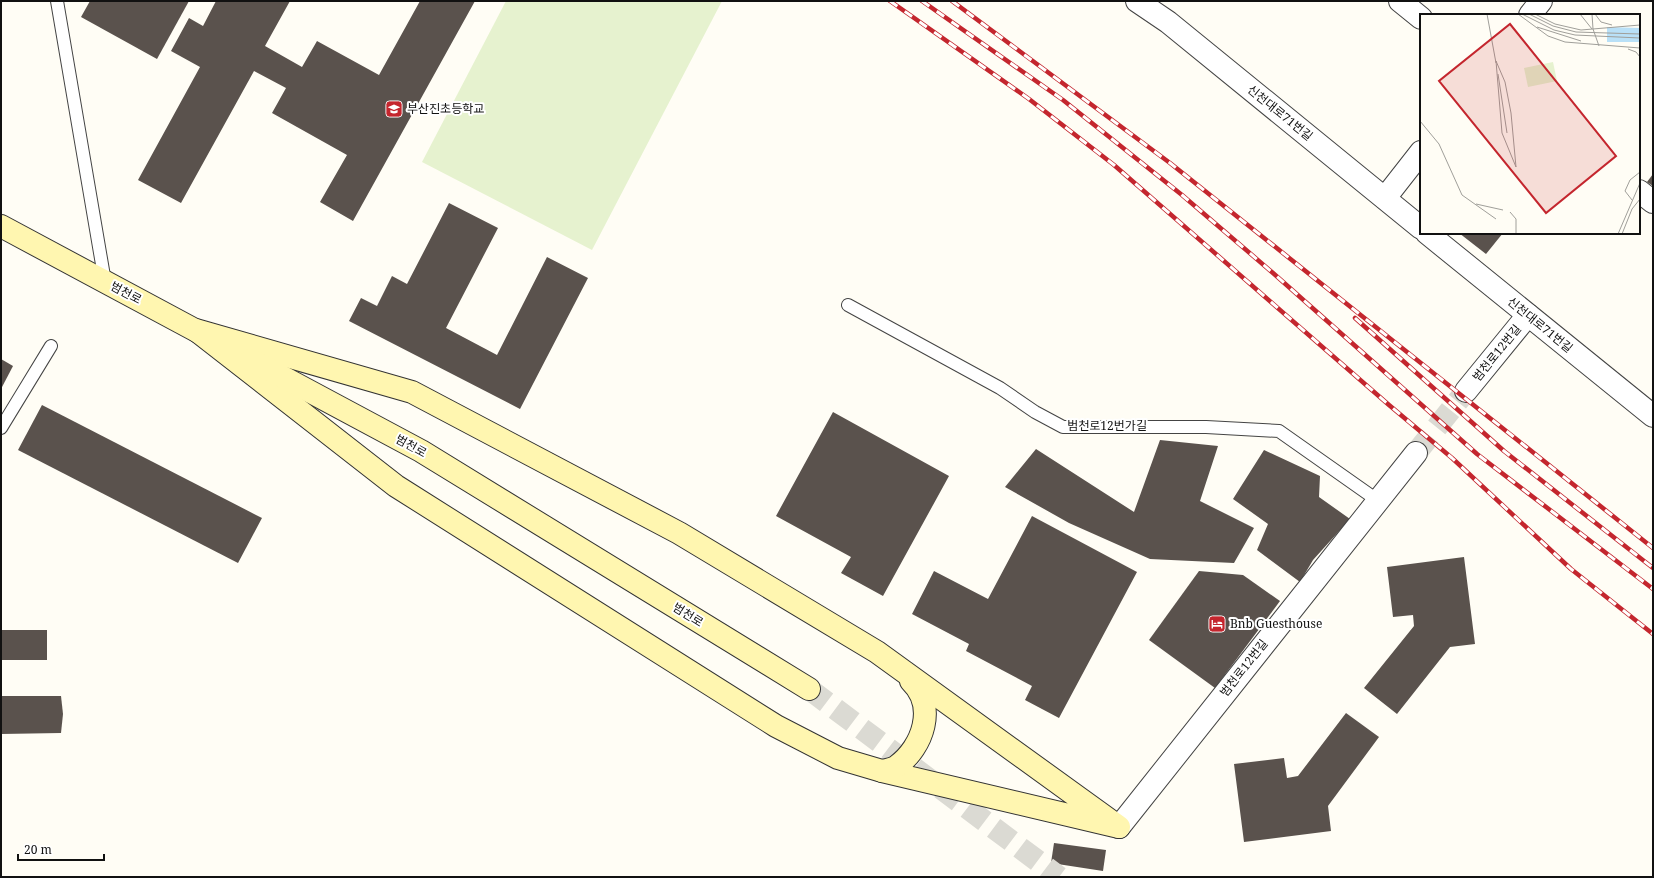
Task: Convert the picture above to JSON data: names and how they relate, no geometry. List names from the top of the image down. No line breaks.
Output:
{"streets":{"main road":["범천로"],"street":["신천대로71번길","범천로12번길"],"lane":["범천로12번가길"]},"crossings":[["신천대로71번길","범천로12번길"],["범천로12번길","범천로12번가길"]],"places":{"school or university":["부산진초등학교"],"hotel":["Bnb Guesthouse"]},"scale_bar":"20 m"}
